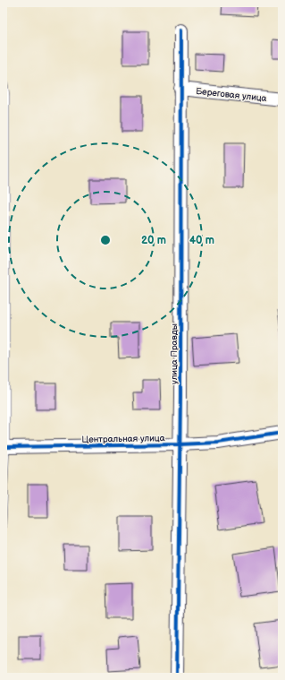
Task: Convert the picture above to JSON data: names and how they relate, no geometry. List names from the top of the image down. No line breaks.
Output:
{"streets":{"street":["Береговая улица","улица Правды","Центральная улица"]},"crossings":[["Береговая улица","улица Правды"],["улица Правды","Центральная улица"]],"rings":["20 m","40 m"]}
